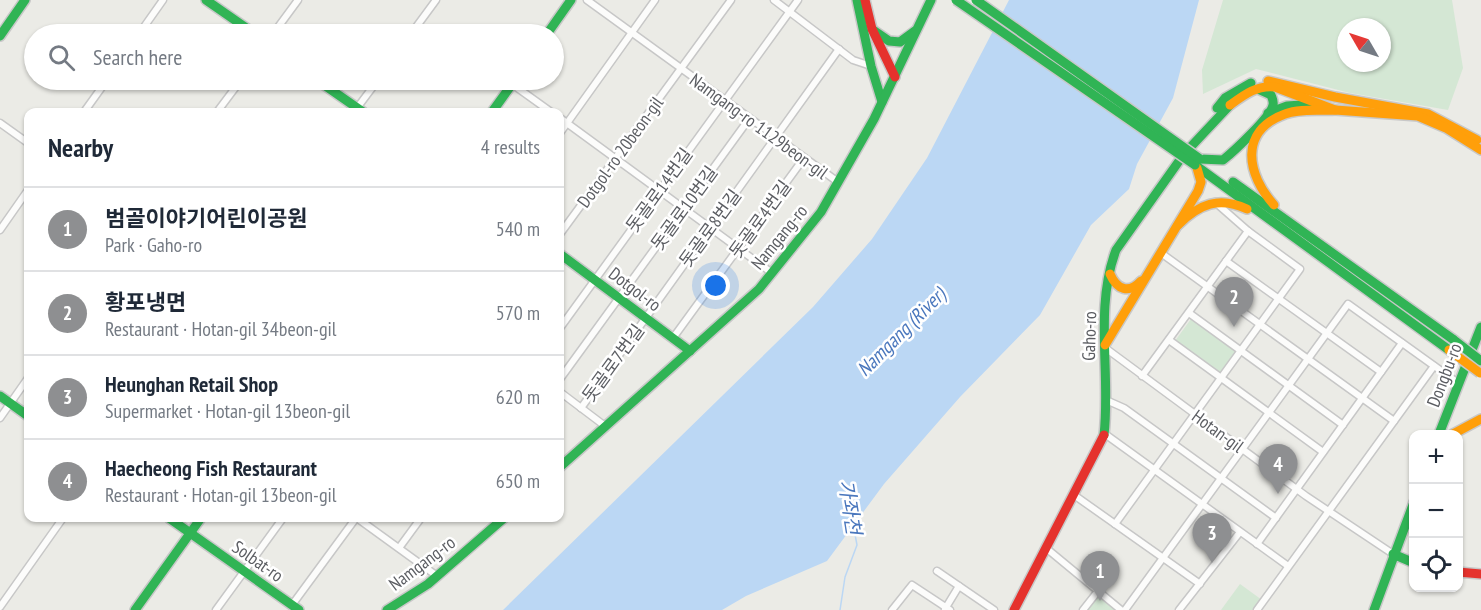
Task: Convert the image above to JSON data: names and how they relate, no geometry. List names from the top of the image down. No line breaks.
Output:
{"streets":{"main road":["Namgang-ro","Dotgol-ro","Gaho-ro","Dongbu-ro","Solbat-ro"],"street":["Namgang-ro 1129beon-gil","Dotgol-ro 20beon-gil","돗골로14번길","돗골로10번길","돗골로4번길","돗골로8번길","돗골로7번길","Hotan-gil"]},"crossings":[["Namgang-ro 1129beon-gil","Dotgol-ro 20beon-gil"],["Namgang-ro 1129beon-gil","돗골로14번길"],["Namgang-ro 1129beon-gil","돗골로10번길"],["Namgang-ro 1129beon-gil","돗골로4번길"],["Namgang-ro 1129beon-gil","돗골로8번길"],["Namgang-ro 1129beon-gil","Namgang-ro"],["돗골로14번길","Dotgol-ro"],["돗골로10번길","Dotgol-ro"],["돗골로4번길","Dotgol-ro"],["돗골로8번길","Dotgol-ro"],["돗골로8번길","돗골로7번길"],["Namgang-ro","Dotgol-ro"],["Dotgol-ro","돗골로7번길"],["Gaho-ro","Hotan-gil"]],"water":["Namgang (River)","가좌천"],"north":"top left","page":{"search":"Search here","heading":["Nearby","4 results"],"list":[{"mark":"1","name":"범골이야기어린이공원","note":"Park · Gaho-ro","value":"540 m"},{"mark":"2","name":"황포냉면","note":"Restaurant · Hotan-gil 34beon-gil","value":"570 m"},{"mark":"3","name":"Heunghan Retail Shop","note":"Supermarket · Hotan-gil 13beon-gil","value":"620 m"},{"mark":"4","name":"Haecheong Fish Restaurant","note":"Restaurant · Hotan-gil 13beon-gil","value":"650 m"}],"pins":["2","4","3","1"],"map_buttons":["+","−"]}}
